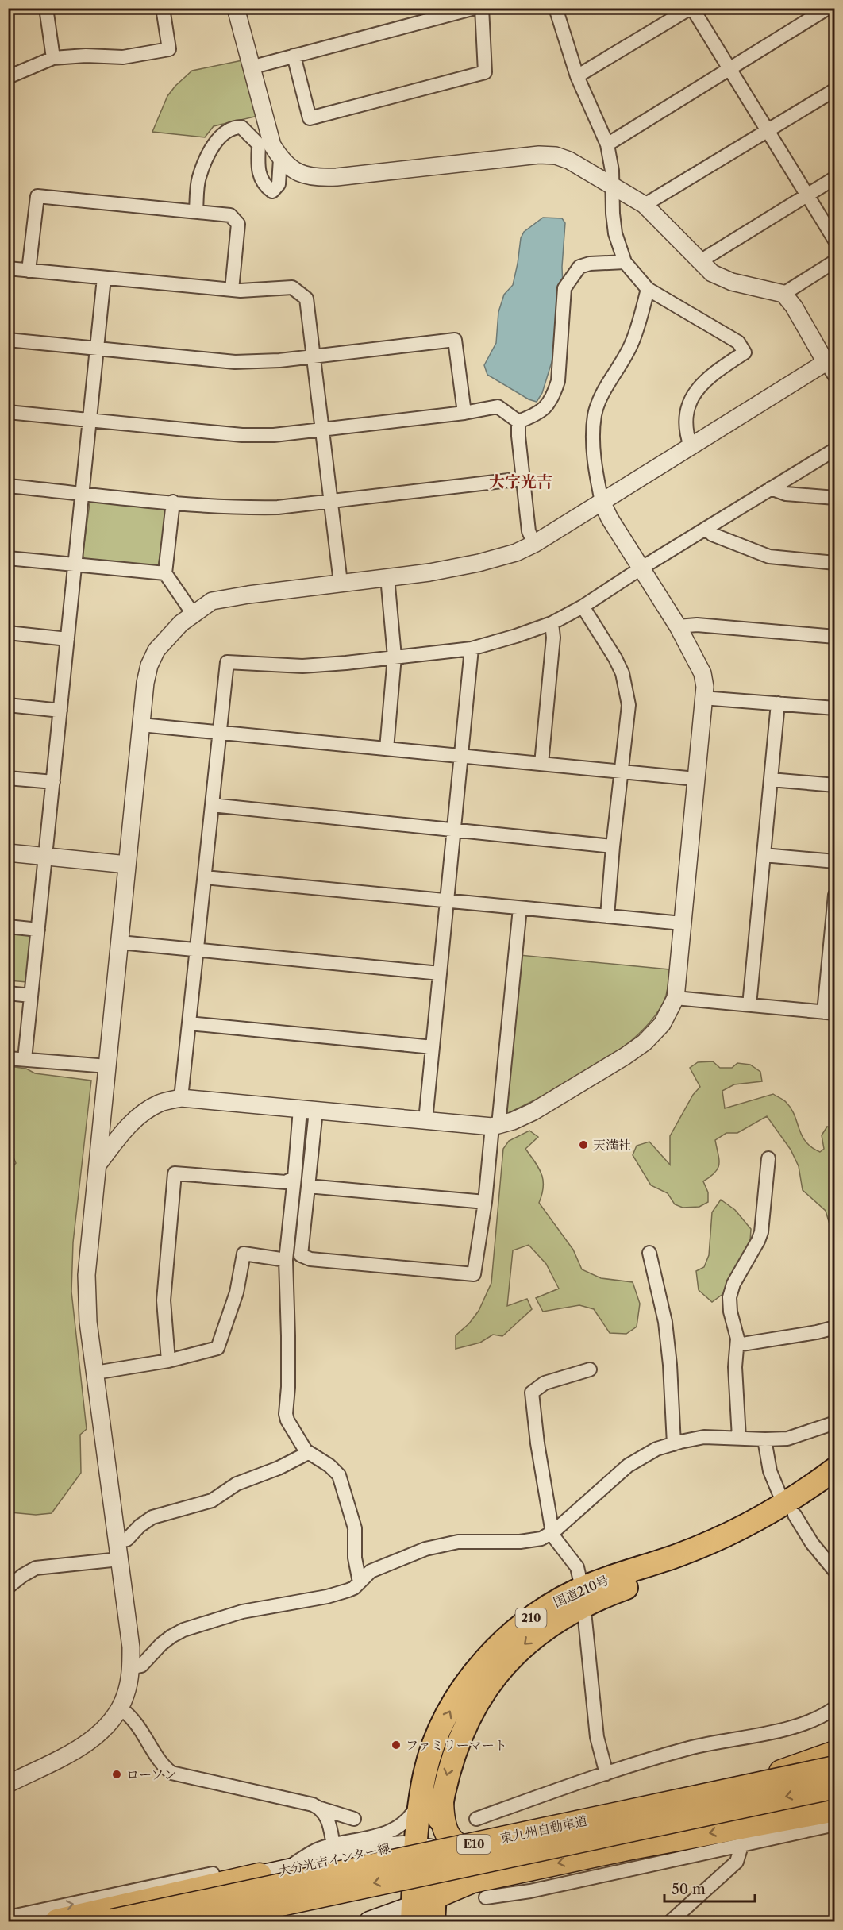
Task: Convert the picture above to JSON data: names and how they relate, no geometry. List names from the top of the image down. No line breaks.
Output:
{"streets":{"highway":["国道210号","210","東九州自動車道","E10"],"main road":["大分光吉インター線"]},"crossings":[["国道210号","大分光吉インター線"]],"districts":["大字光吉"],"places":["天満社","ファミリーマート","ローソン"],"scale_bar":"50 m"}
